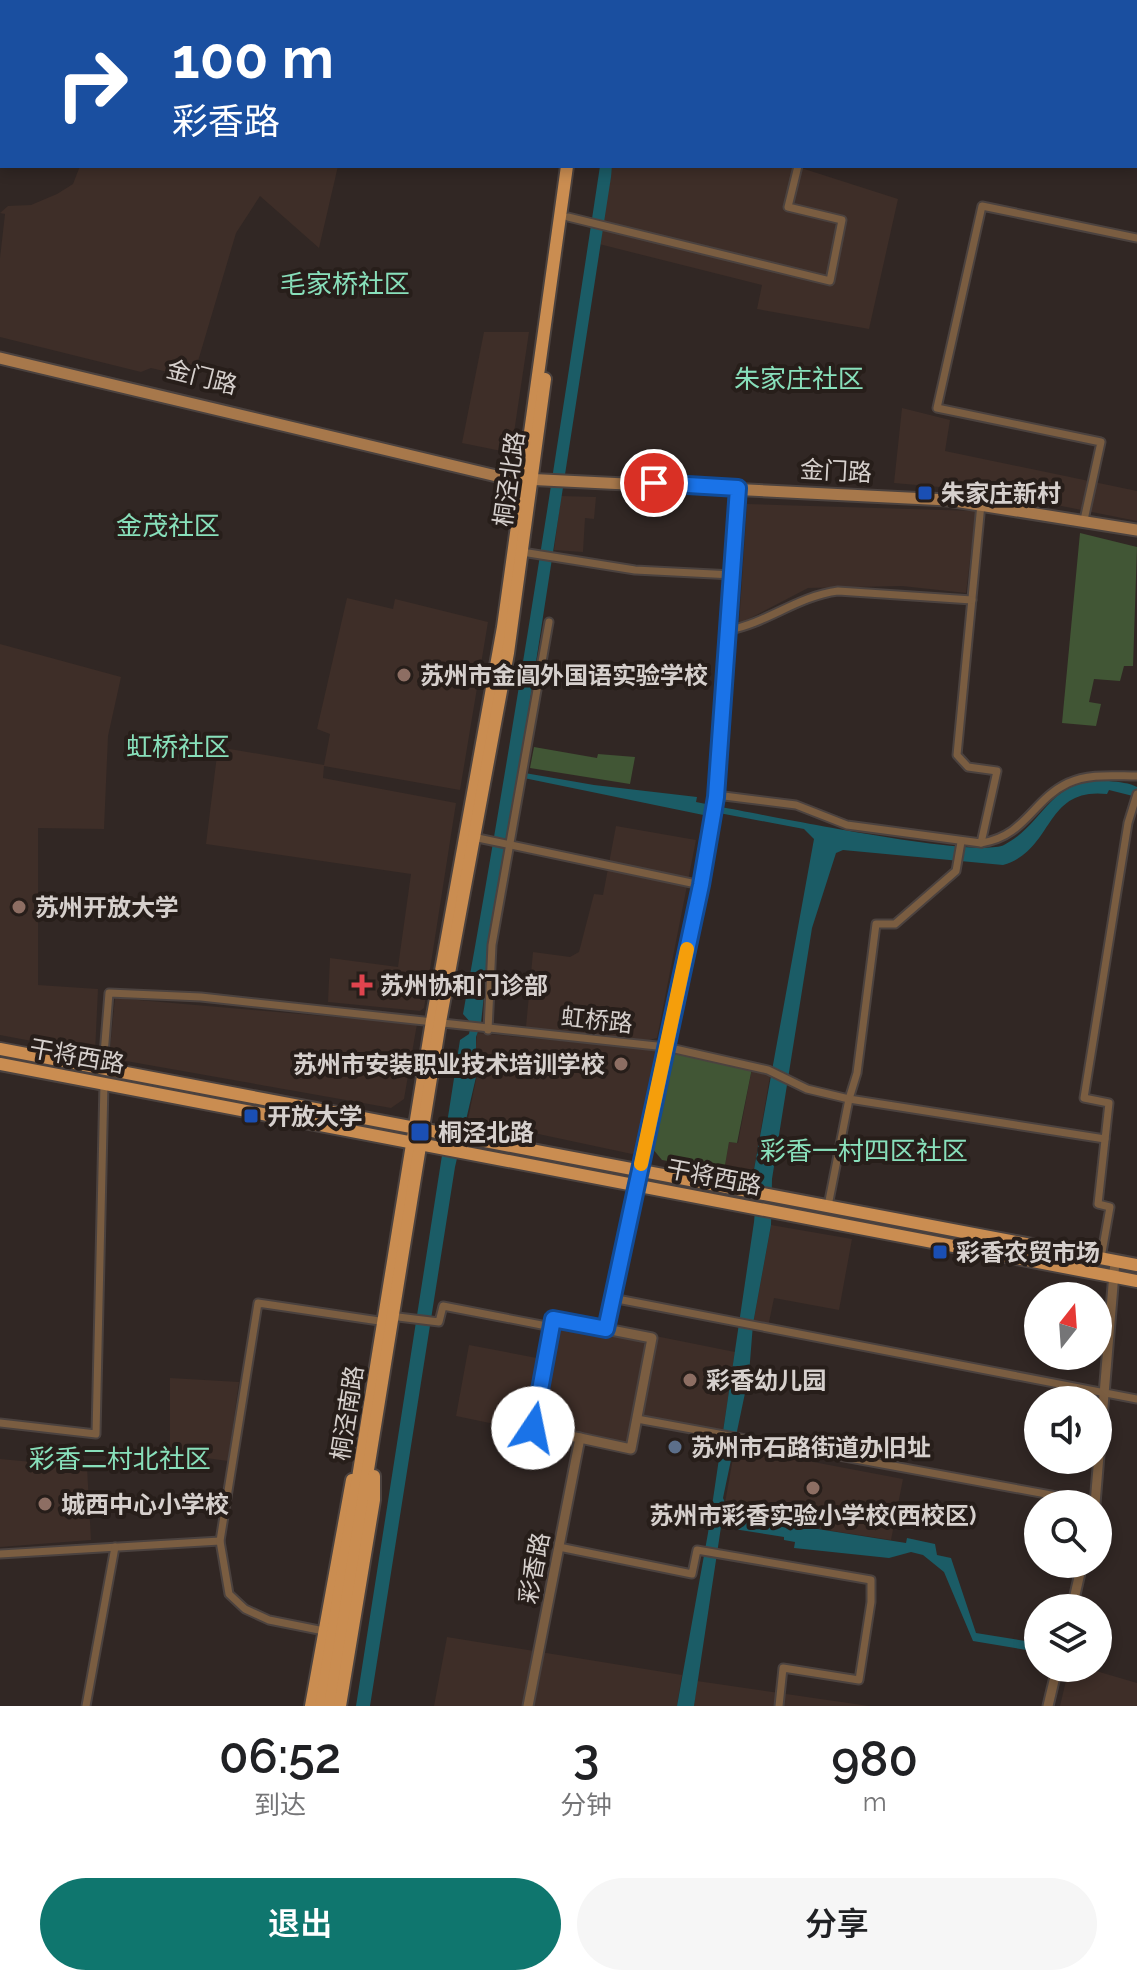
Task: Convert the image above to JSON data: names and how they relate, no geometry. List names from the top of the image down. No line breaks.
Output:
{"streets":{"main road":["金门路","桐泾北路","干将西路","桐泾南路"],"street":["虹桥路","彩香路"]},"crossings":[["金门路","桐泾北路"],["桐泾北路","虹桥路"],["桐泾北路","干将西路"],["桐泾北路","桐泾南路"],["虹桥路","干将西路"],["干将西路","桐泾南路"]],"districts":["毛家桥社区","朱家庄社区","金茂社区","虹桥社区","彩香一村四区社区","彩香二村北社区"],"places":{"transit":["朱家庄新村","开放大学","桐泾北路","彩香农贸市场"],"other":["苏州市金阊外国语实验学校","苏州开放大学","苏州市安装职业技术培训学校","彩香幼儿园","苏州市石路街道办旧址","苏州市彩香实验小学校(西校区)","城西中心小学校"],"health":["苏州协和门诊部"]},"north":"top","page":{"turn":["100 m","彩香路"],"eta":["06:52","到达","3","分钟","980","m"],"buttons":["退出","分享"]}}
